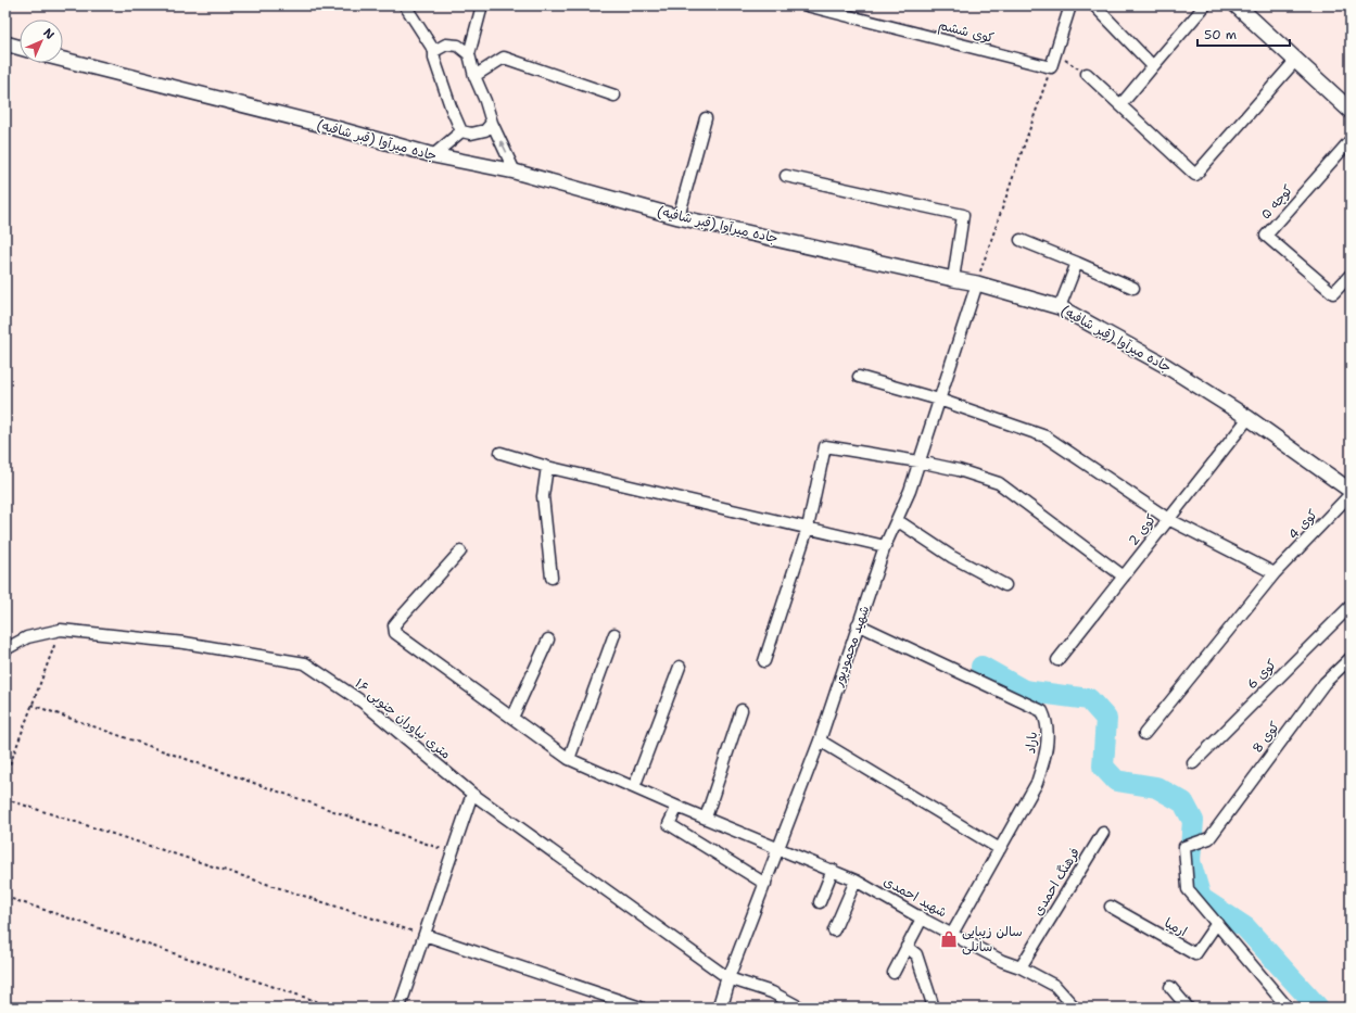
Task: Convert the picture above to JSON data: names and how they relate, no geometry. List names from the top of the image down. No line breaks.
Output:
{"streets":{"street":["کوی ششم","جاده میرآوا (قبر شافیه)","کوچه ۵","کوی 4","کوی 2","شهید محمودپور","کوی 6","۱۶ متری نیاوران جنوبی","کوی 8","باراد","فرهنگ احمدی","شهید احمدی","ارمیا"]},"crossings":[["جاده میرآوا (قبر شافیه)","کوی 4"],["جاده میرآوا (قبر شافیه)","کوی 2"],["جاده میرآوا (قبر شافیه)","شهید محمودپور"],["شهید محمودپور","۱۶ متری نیاوران جنوبی"],["شهید محمودپور","باراد"],["شهید محمودپور","شهید احمدی"],["کوی 8","ارمیا"],["باراد","شهید احمدی"],["فرهنگ احمدی","شهید احمدی"]],"places":{"shop":["سالن زیبایی سانلی"]},"scale_bar":"50 m","north":"top right"}
